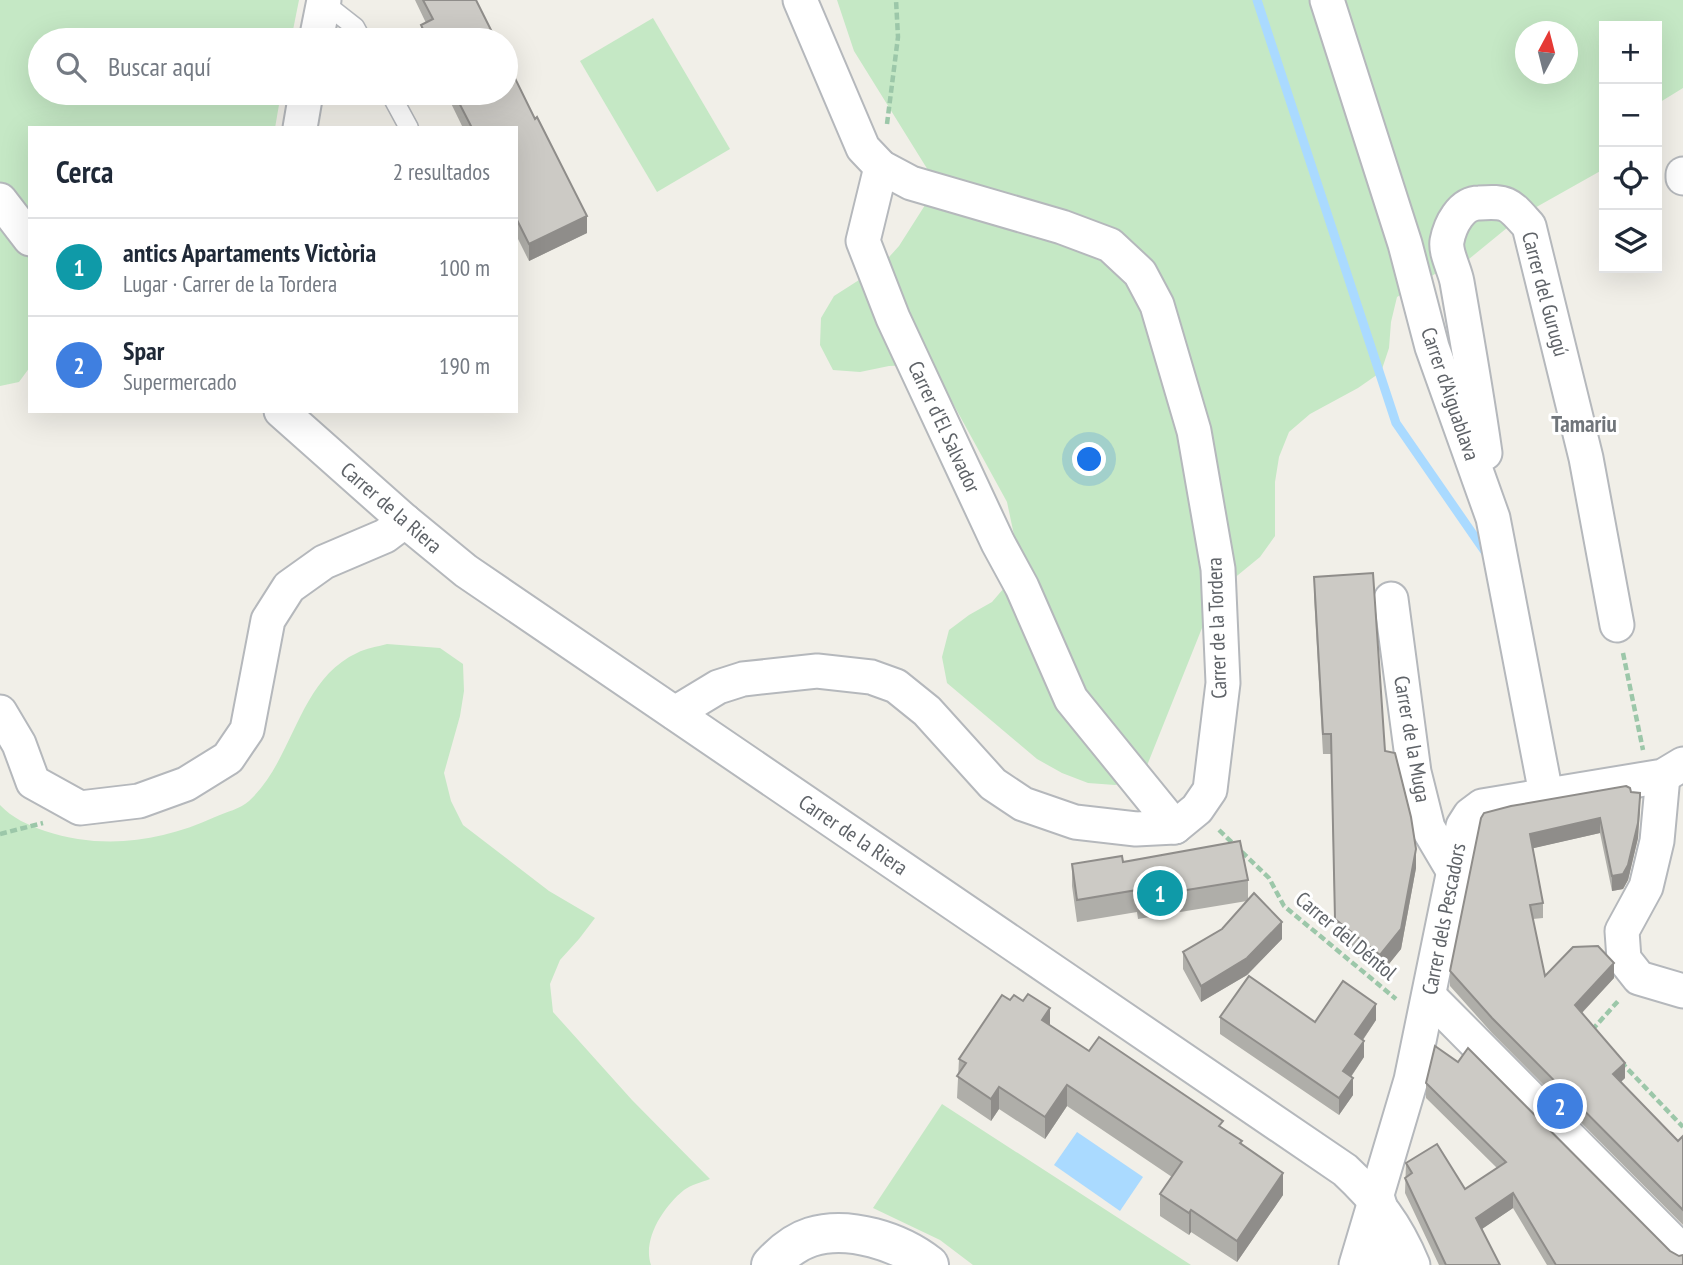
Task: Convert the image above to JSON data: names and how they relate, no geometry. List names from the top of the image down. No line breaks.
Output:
{"streets":{"street":["Carrer del Gurugú","Carrer d'Aiguablava","Carrer d'El Salvador","Carrer de la Riera","Carrer de la Tordera","Carrer de la Muga","Carrer dels Pescadors"],"path":["Carrer del Déntol"]},"crossings":[["Carrer del Gurugú","Carrer d'Aiguablava"],["Carrer d'Aiguablava","Carrer dels Pescadors"],["Carrer d'El Salvador","Carrer de la Tordera"],["Carrer d'El Salvador","Carrer del Déntol"],["Carrer de la Riera","Carrer dels Pescadors"],["Carrer de la Tordera","Carrer del Déntol"],["Carrer de la Muga","Carrer dels Pescadors"],["Carrer dels Pescadors","Carrer del Déntol"]],"districts":["Tamariu"],"north":"top","page":{"map_buttons":["+","−"],"search":"Buscar aquí","heading":["Cerca","2 resultados"],"list":[{"mark":"1","name":"antics Apartaments Victòria","note":"Lugar · Carrer de la Tordera","value":"100 m"},{"mark":"2","name":"Spar","note":"Supermercado","value":"190 m"}],"pins":["1","2"]}}
